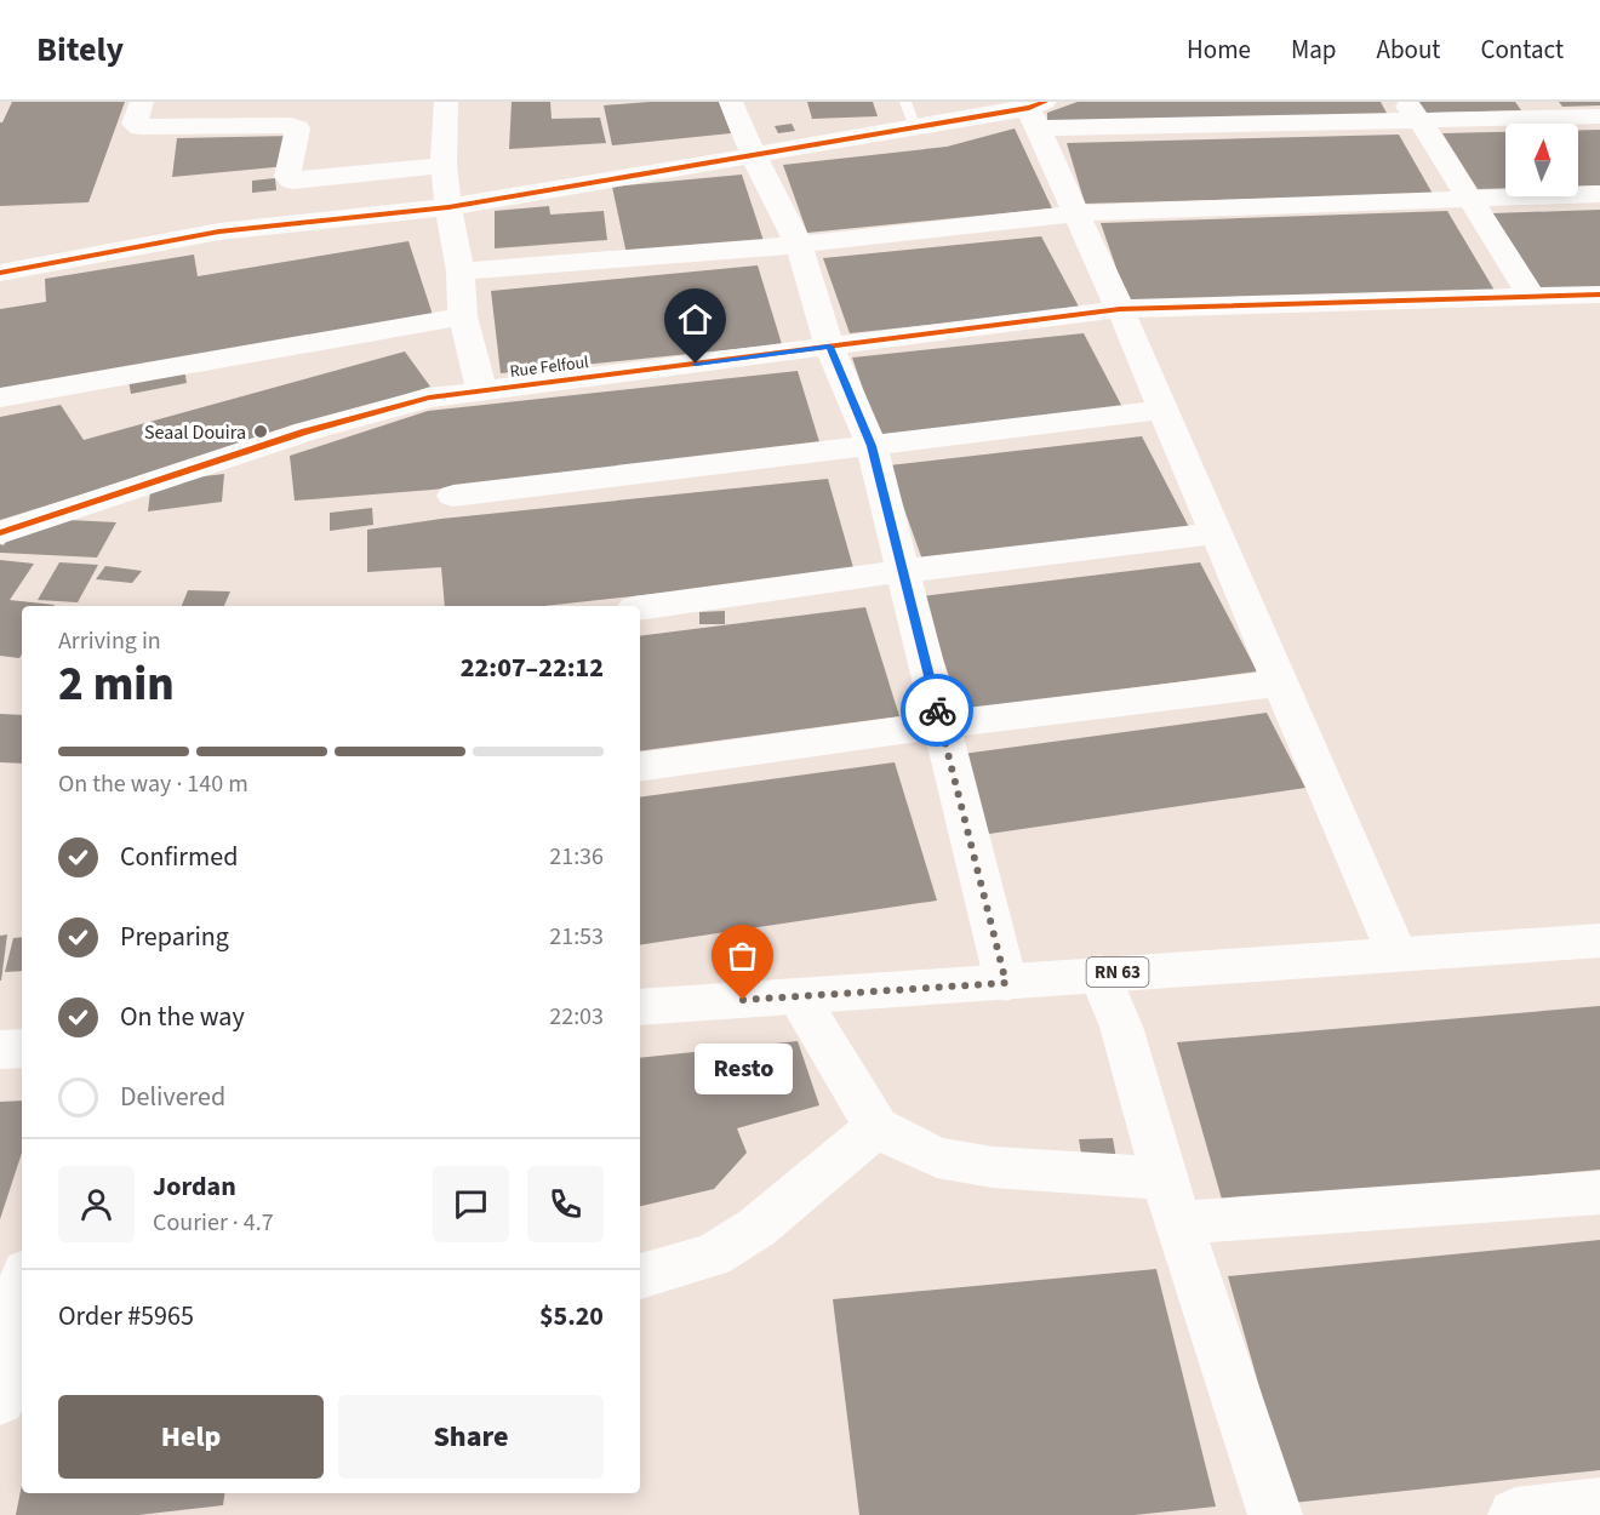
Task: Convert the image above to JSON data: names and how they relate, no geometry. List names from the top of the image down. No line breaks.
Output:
{"streets":{"street":["Rue Felfoul","RN 63"]},"places":["Seaal Douira","Resto"],"north":"top","page":{"header":"Bitely","nav":["Home","Map","About","Contact"],"heading":["2 min","Arriving in","22:07–22:12"],"panel":["Jordan","Courier · 4.7","Order #5965","$5.20"],"bar":"On the way · 140 m","list":[["Confirmed","21:36"],["Preparing","21:53"],["On the way","22:03"],"Delivered"],"bubble":"Resto","buttons":["Help","Share"]}}
